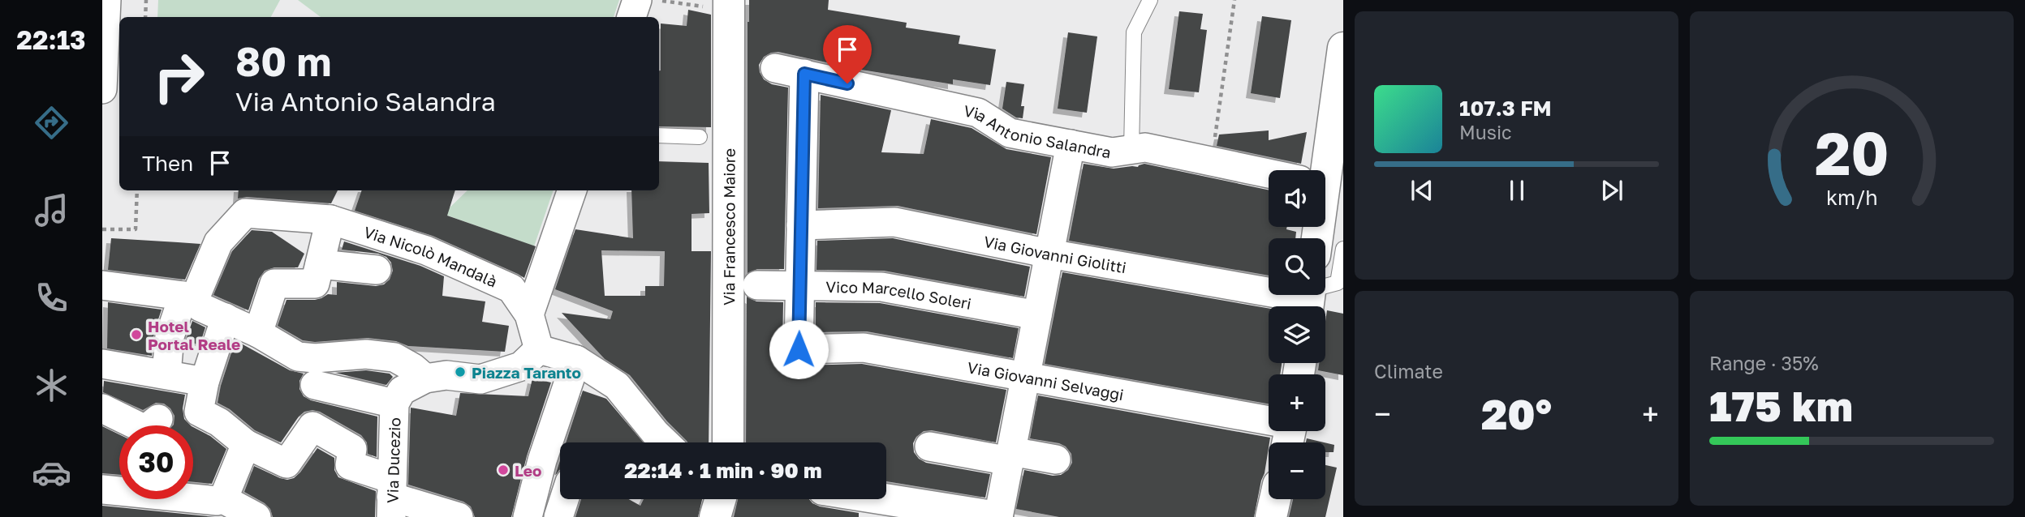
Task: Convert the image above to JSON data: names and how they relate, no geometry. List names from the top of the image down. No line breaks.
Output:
{"streets":{"main road":["Via Francesco Maiore"],"street":["Via Antonio Salandra","Via Giovanni Giolitti","Via Nicolò Mandalà","Vico Marcello Soleri","Via Giovanni Selvaggi","Via Ducezio"]},"crossings":[["Vico Marcello Soleri","Via Giovanni Selvaggi"]],"places":["Hotel Portal Reale","Piazza Taranto","Leo"],"page":{"tabs":"22:13","turn":["80 m","Via Antonio Salandra"],"song":["107.3 FM","Music"],"then":"Then","map_buttons":["+","−"],"tile":["Climate",["Range · 35%","175 km"]],"heat":["−","20°","+"],"limit":"30","trip":"22:14 · 1 min · 90 m","gauge":["20","km/h"]}}
